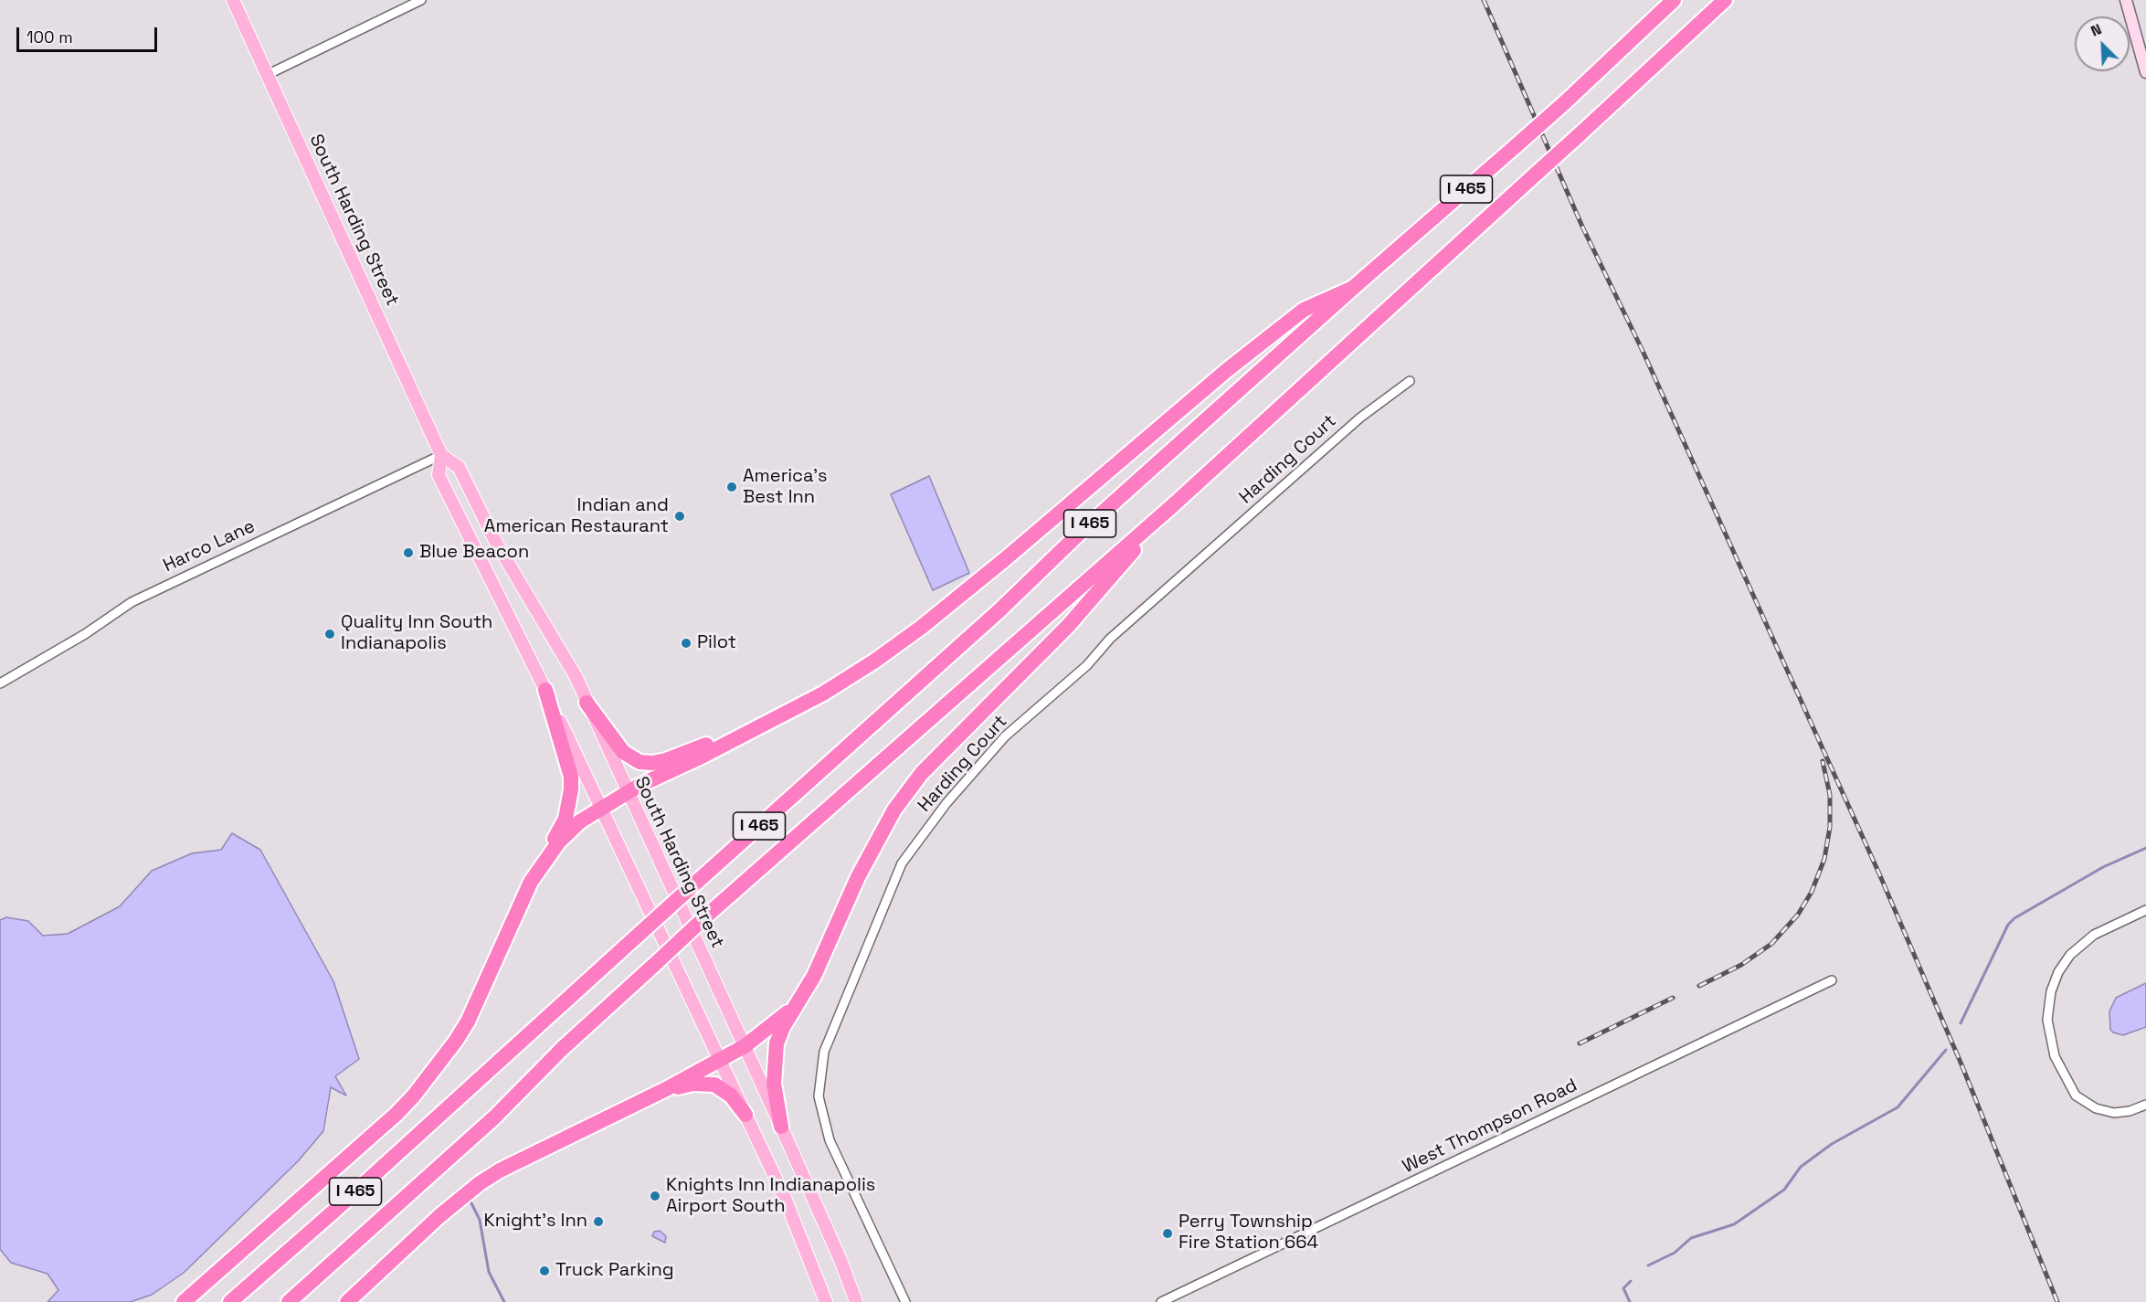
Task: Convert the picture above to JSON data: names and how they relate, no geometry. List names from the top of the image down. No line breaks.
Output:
{"streets":{"highway":["I 465"],"main road":["South Harding Street"],"street":["Harding Court","Harco Lane","West Thompson Road"]},"crossings":[["South Harding Street","Harco Lane"]],"places":["America's Best Inn","Indian and American Restaurant","Blue Beacon","Quality Inn South Indianapolis","Pilot","Knights Inn Indianapolis Airport South","Knight's Inn","Perry Township Fire Station 664","Truck Parking"],"scale_bar":"100 m","north":"top left"}
